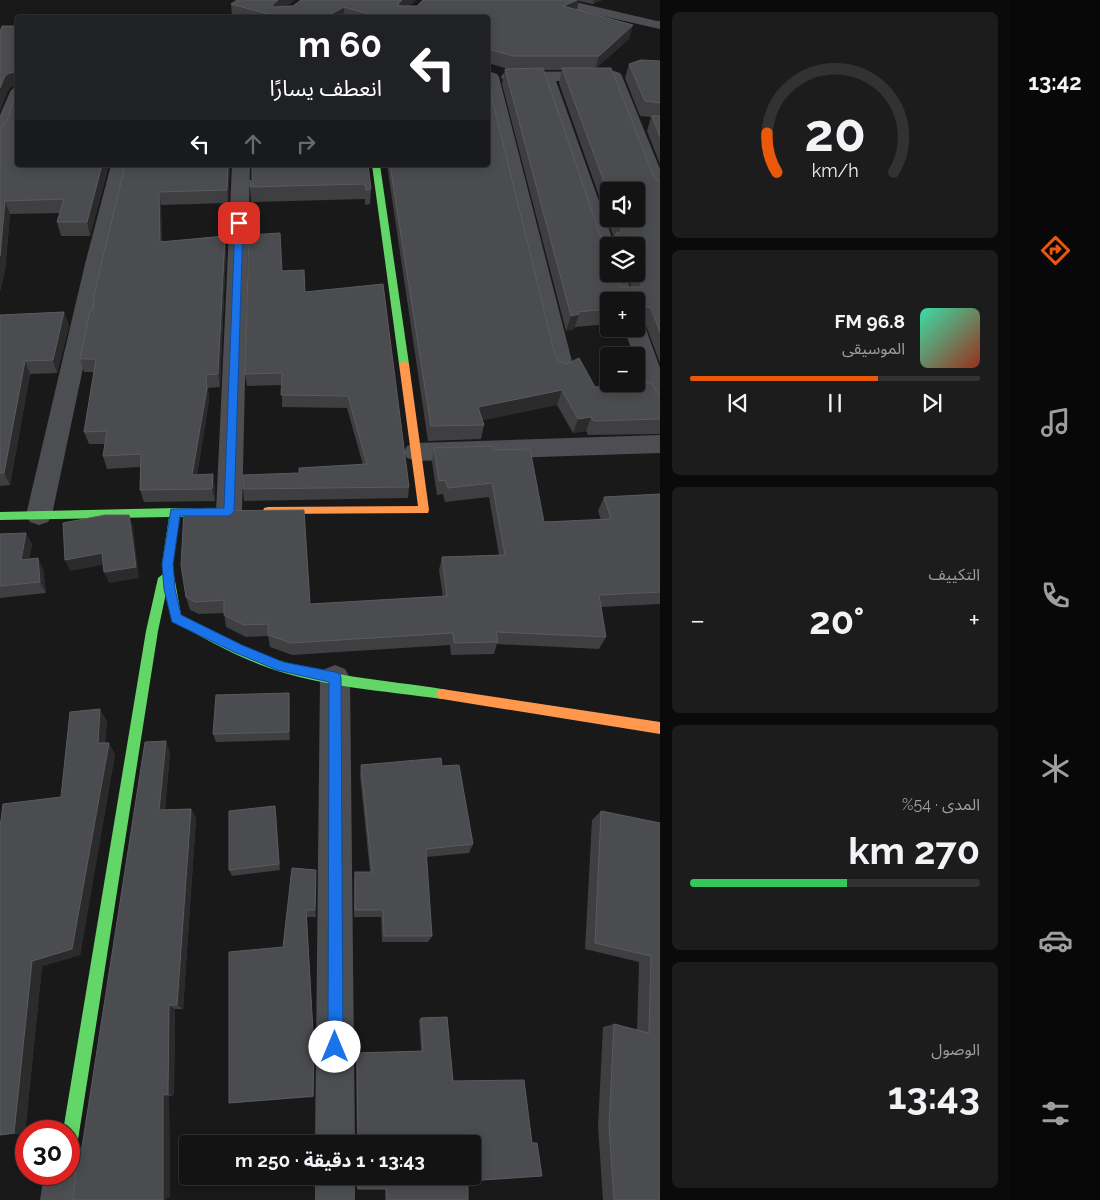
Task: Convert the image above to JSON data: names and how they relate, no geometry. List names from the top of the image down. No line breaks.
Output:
{"page":{"tabs":"13:42","turn":["60 m","انعطف يسارًا"],"map_buttons":["+","−"],"song":["96.8 FM","الموسيقى"],"tile":["التكييف",["المدى · 54%","270 km"],["الوصول","13:43"]],"heat":["−","20°","+"],"limit":"30","trip":"13:43 · 1 دقيقة · 250 m","gauge":["20","km/h"]}}
